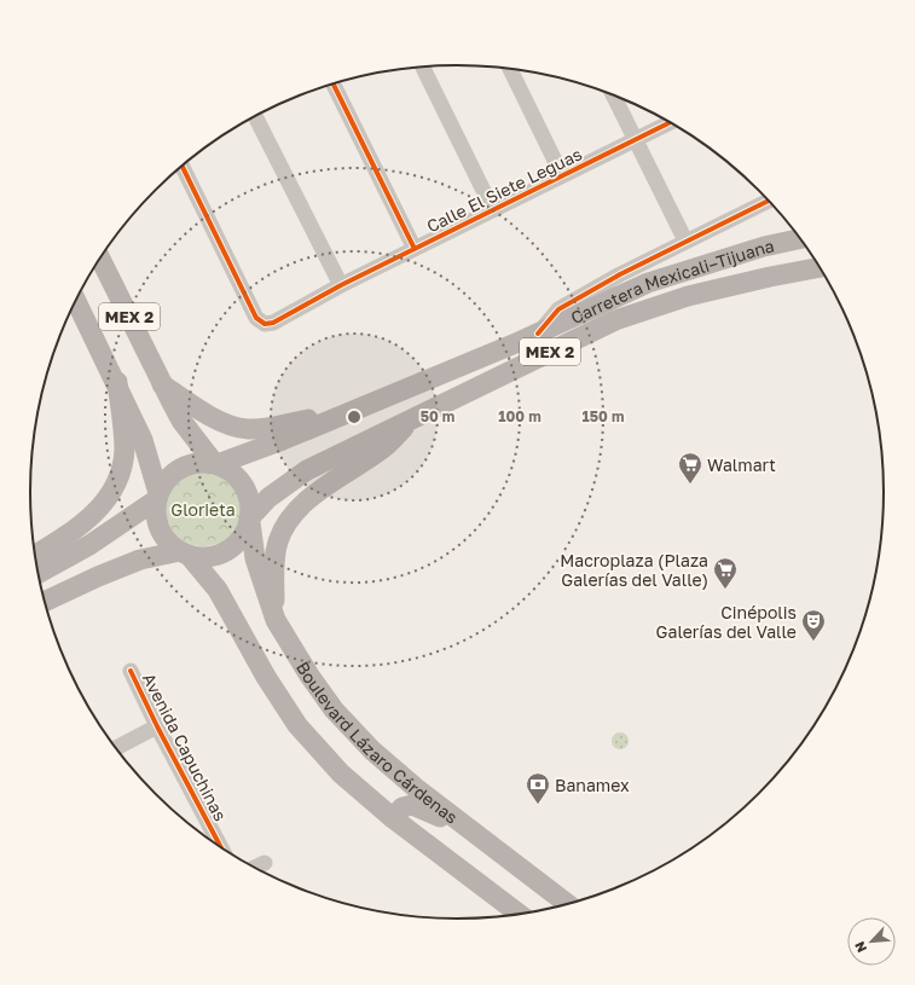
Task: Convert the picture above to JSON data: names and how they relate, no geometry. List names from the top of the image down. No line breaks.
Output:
{"streets":{"main road":["Carretera Mexicali–Tijuana","MEX 2","Boulevard Lázaro Cárdenas"],"street":["Calle El Siete Leguas","Avenida Capuchinas"]},"crossings":[["Carretera Mexicali–Tijuana","MEX 2"],["Carretera Mexicali–Tijuana","Boulevard Lázaro Cárdenas"],["MEX 2","Boulevard Lázaro Cárdenas"]],"parks":["Glorieta"],"places":{"supermarket":["Walmart","Macroplaza (Plaza Galerías del Valle)"],"theatre":["Cinépolis Galerías del Valle"],"bank":["Banamex"]},"north":"bottom left","rings":["50 m","100 m","150 m"]}
